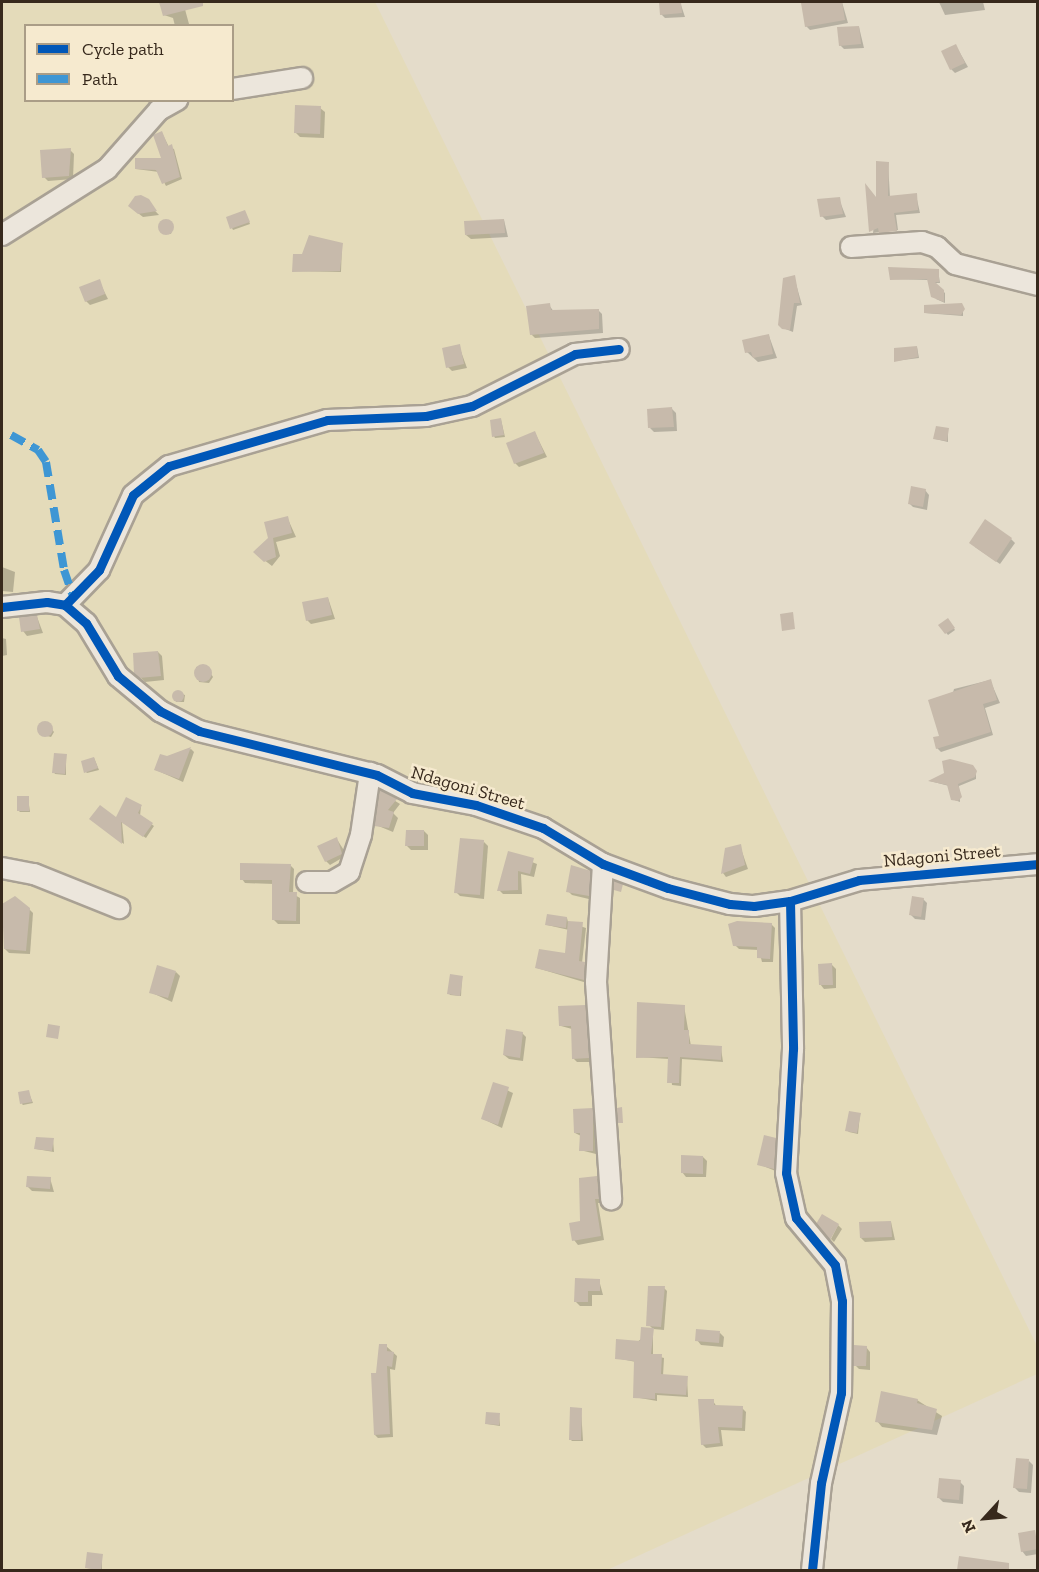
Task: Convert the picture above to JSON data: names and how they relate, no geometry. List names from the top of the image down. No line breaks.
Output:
{"streets":{"street":["Ndagoni Street"]},"legend":["Cycle path","Path"],"north":"bottom left"}
